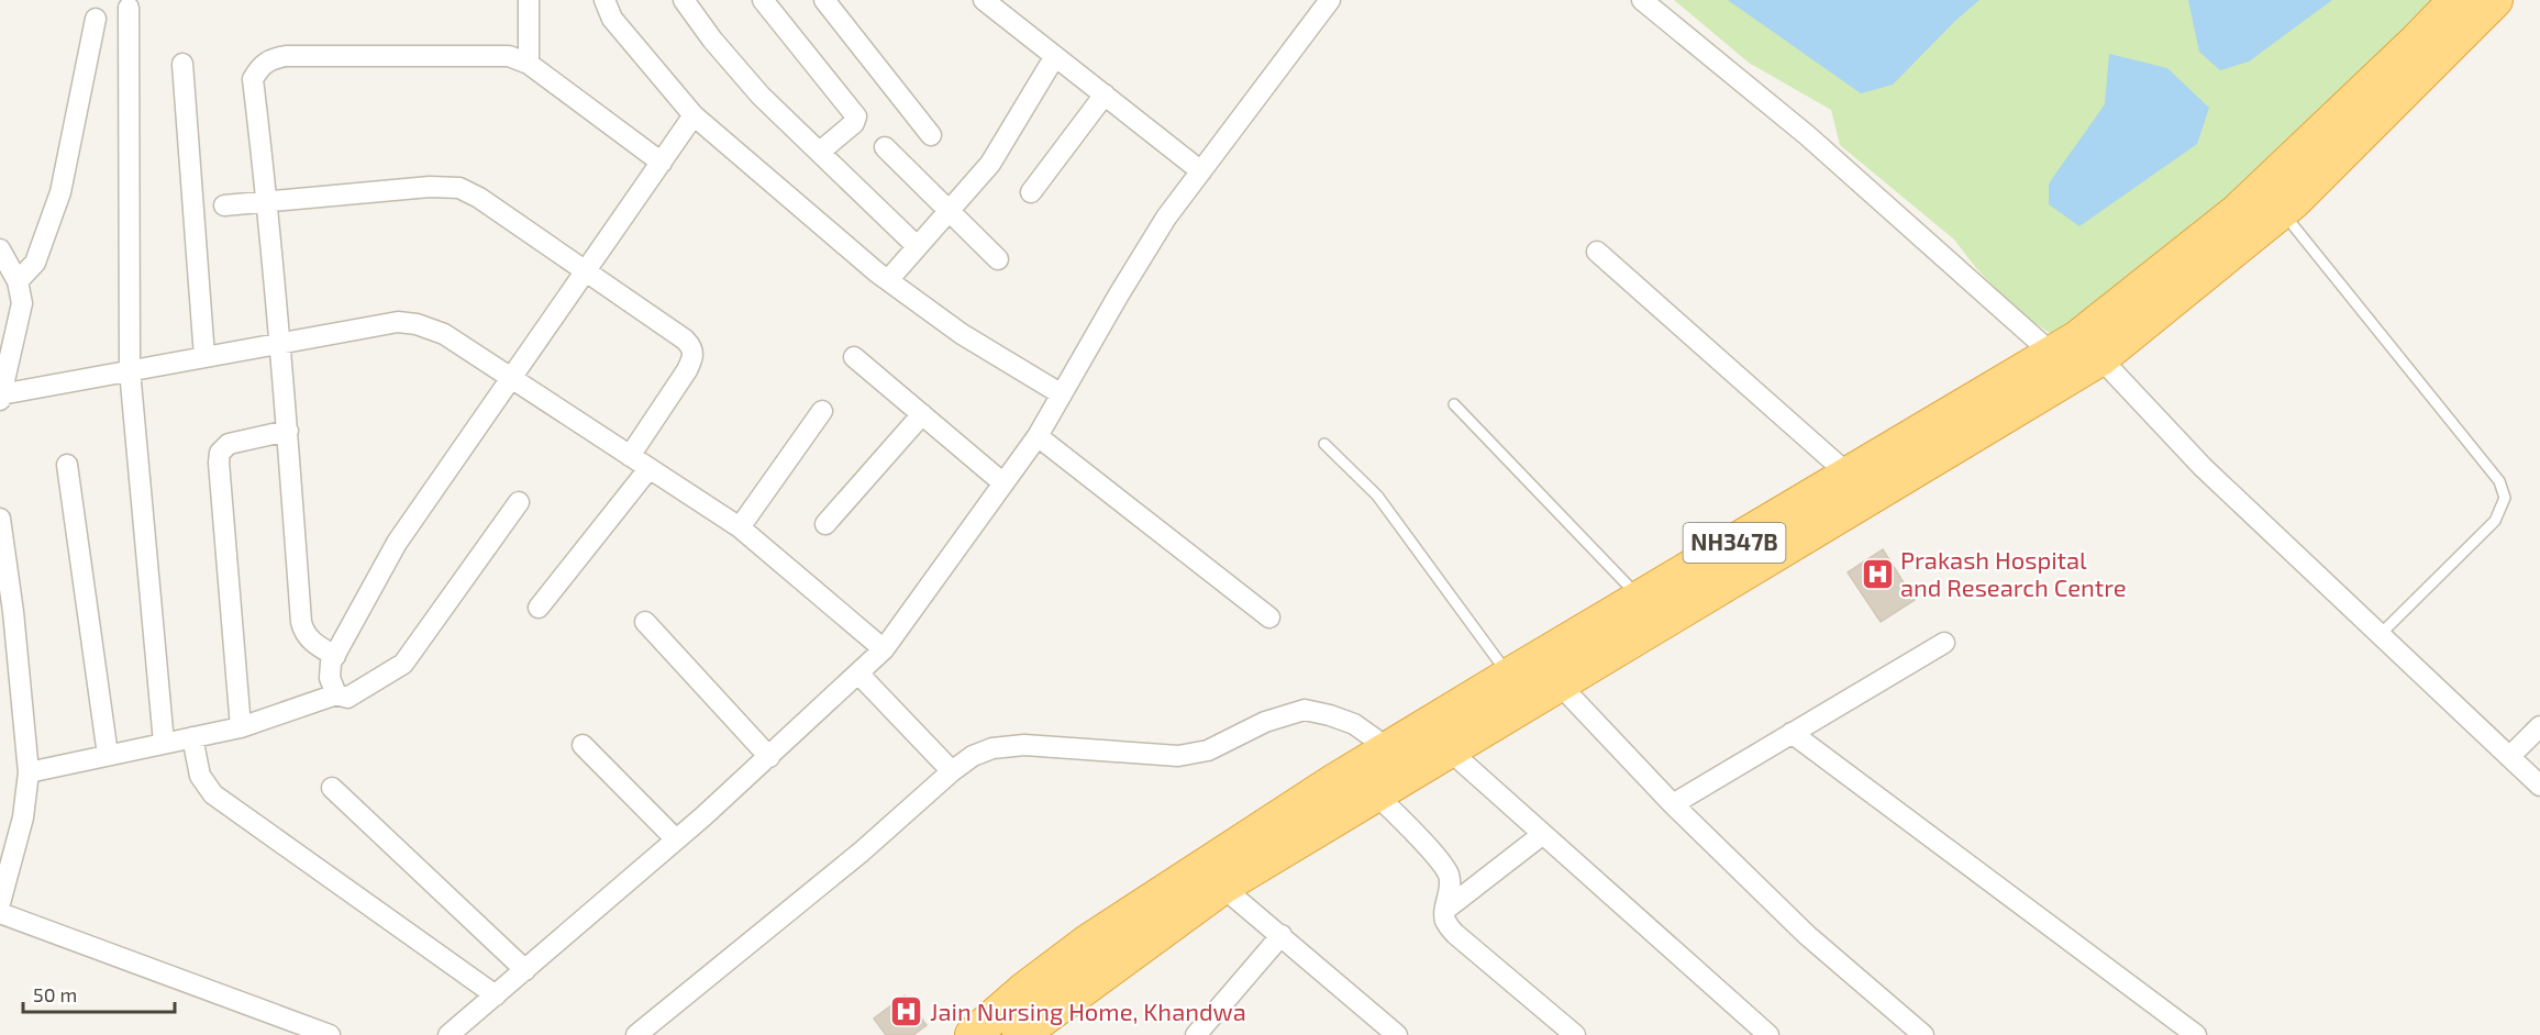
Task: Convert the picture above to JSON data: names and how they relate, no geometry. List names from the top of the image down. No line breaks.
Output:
{"streets":{"highway":["NH347B"]},"places":{"hospital":["Prakash Hospital and Research Centre","Jain Nursing Home, Khandwa"]},"scale_bar":"50 m"}
